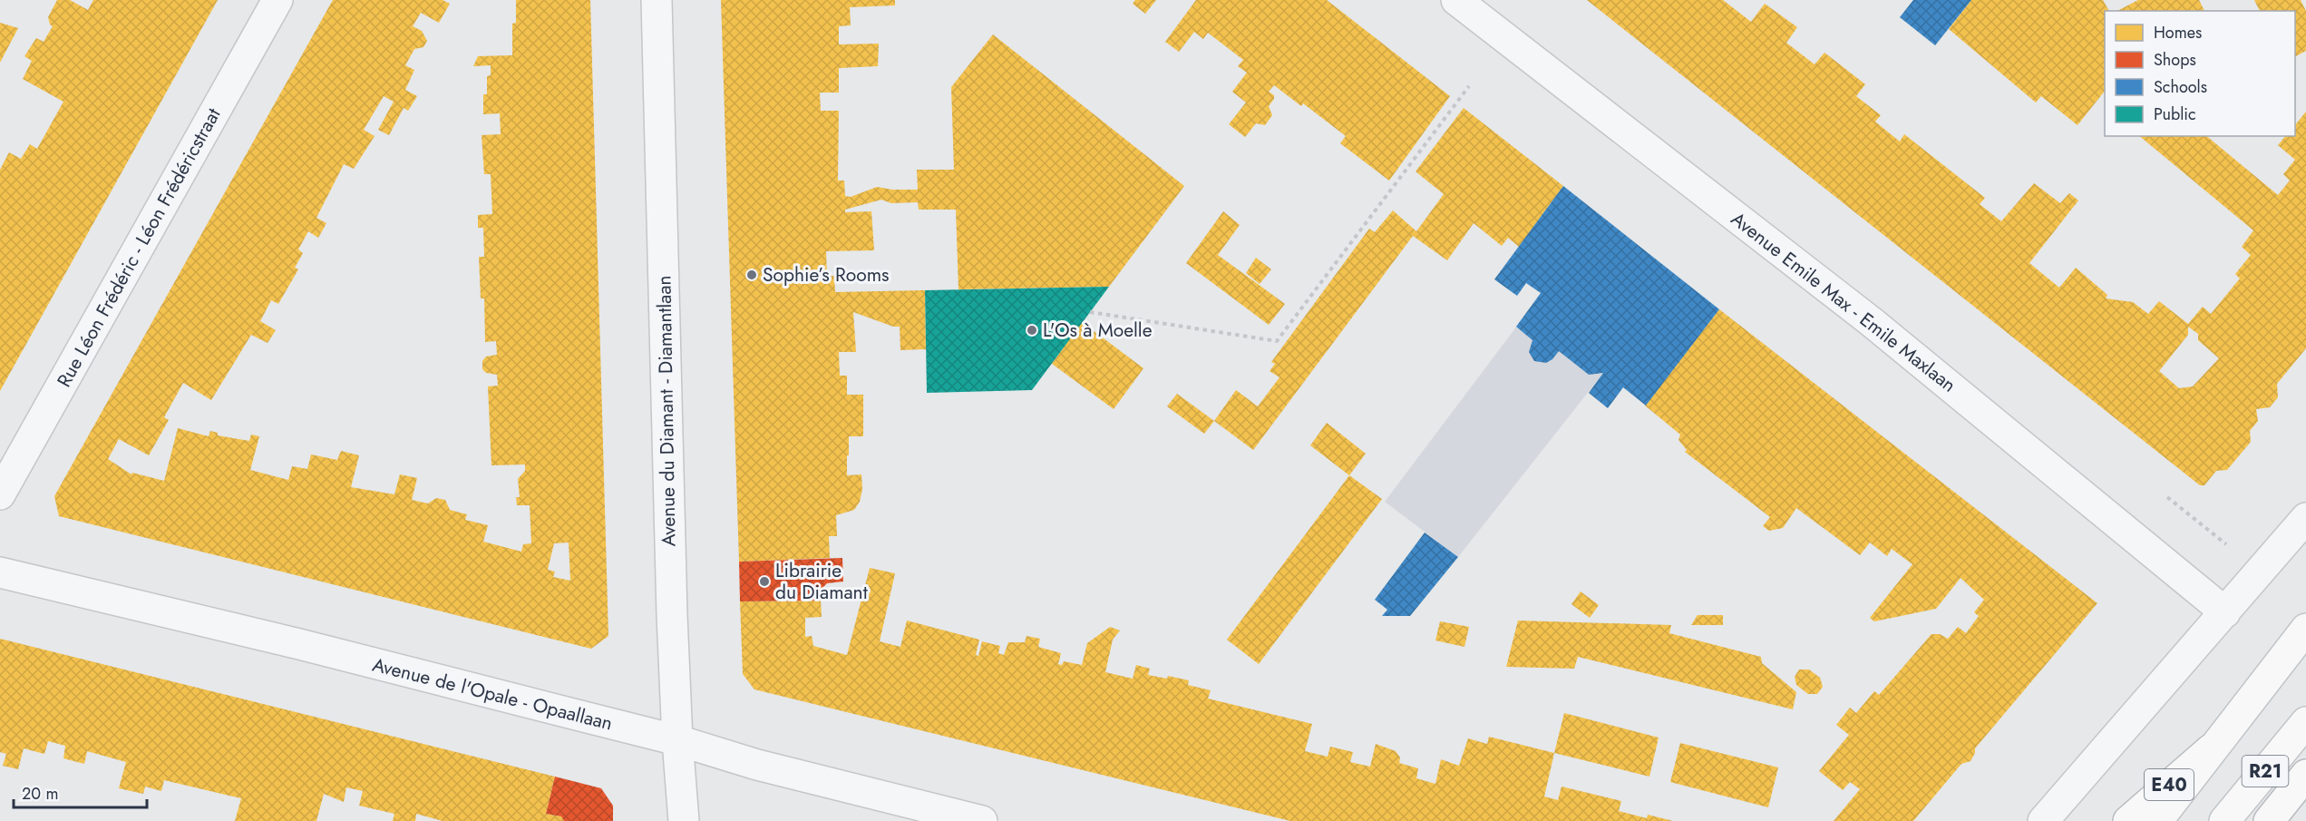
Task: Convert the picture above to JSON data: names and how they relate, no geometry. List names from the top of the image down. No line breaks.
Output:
{"streets":{"main road":["R21","E40"],"street":["Rue Léon Frédéric - Léon Frédéricstraat","Avenue Emile Max - Emile Maxlaan","Avenue du Diamant - Diamantlaan","Avenue de l'Opale - Opaallaan"]},"crossings":[["Avenue du Diamant - Diamantlaan","Avenue de l'Opale - Opaallaan"]],"places":["Sophie’s Rooms","L'Os à Moelle","Librairie du Diamant"],"legend":["Homes","Shops","Schools","Public"],"scale_bar":"20 m"}
